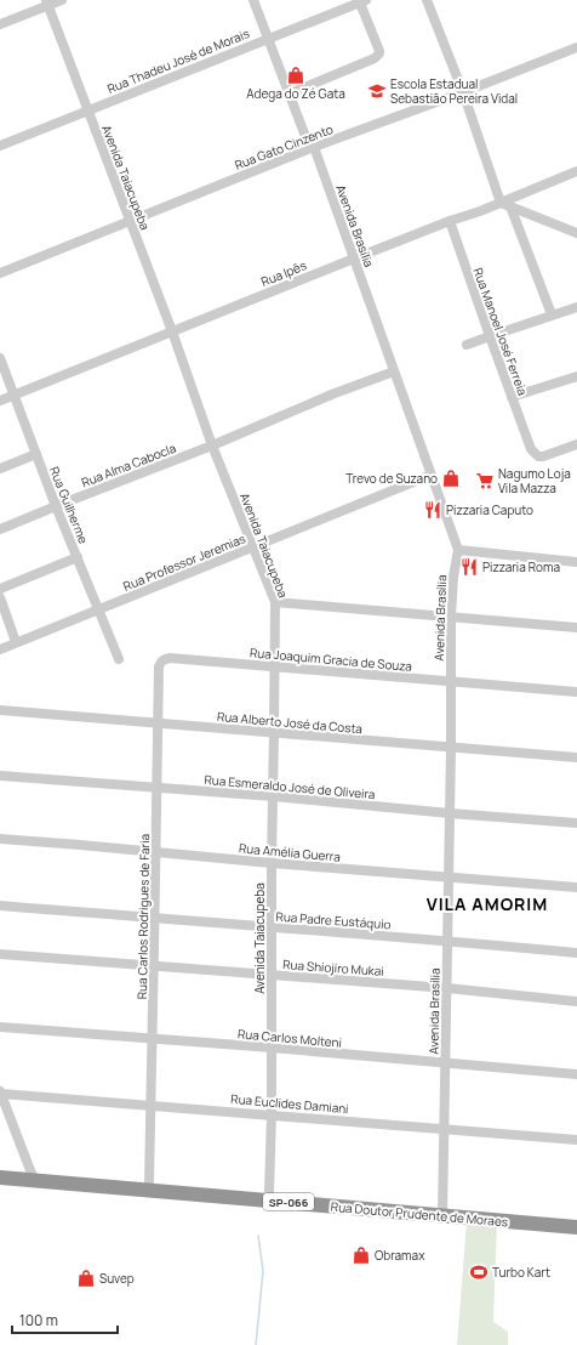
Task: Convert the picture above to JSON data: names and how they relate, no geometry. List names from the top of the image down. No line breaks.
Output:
{"streets":{"highway":["SP-066","Rua Doutor Prudente de Moraes"],"street":["Rua Thadeu José de Morais","Rua Gato Cinzento","Avenida Taiacupeba","Avenida Brasília","Rua Ipês","Rua Manoel José Ferreia","Rua Alma Cabocla","Rua Guilherme","Rua Professor Jeremias","Rua Joaquim Gracia de Souza","Rua Alberto José da Costa","Rua Esmeraldo José de Oliveira","Rua Amélia Guerra","Rua Carlos Rodrigues de Faria","Rua Padre Eustáquio","Rua Shiojiro Mukai","Rua Carlos Molteni","Rua Euclides Damiani"]},"crossings":[["Rua Thadeu José de Morais","Avenida Taiacupeba"],["Rua Thadeu José de Morais","Avenida Brasília"],["Rua Gato Cinzento","Avenida Taiacupeba"],["Rua Gato Cinzento","Avenida Brasília"],["Avenida Taiacupeba","Rua Ipês"],["Avenida Taiacupeba","Rua Alma Cabocla"],["Avenida Taiacupeba","Rua Professor Jeremias"],["Avenida Taiacupeba","Rua Joaquim Gracia de Souza"],["Avenida Taiacupeba","Rua Alberto José da Costa"],["Avenida Taiacupeba","Rua Esmeraldo José de Oliveira"],["Avenida Taiacupeba","Rua Amélia Guerra"],["Avenida Taiacupeba","Rua Padre Eustáquio"],["Avenida Taiacupeba","Rua Shiojiro Mukai"],["Avenida Taiacupeba","Rua Carlos Molteni"],["Avenida Taiacupeba","Rua Euclides Damiani"],["Avenida Taiacupeba","Rua Doutor Prudente de Moraes"],["Avenida Brasília","Rua Ipês"],["Avenida Brasília","Rua Alma Cabocla"],["Avenida Brasília","Rua Professor Jeremias"],["Avenida Brasília","Rua Joaquim Gracia de Souza"],["Avenida Brasília","Rua Alberto José da Costa"],["Avenida Brasília","Rua Esmeraldo José de Oliveira"],["Avenida Brasília","Rua Amélia Guerra"],["Avenida Brasília","Rua Padre Eustáquio"],["Avenida Brasília","Rua Shiojiro Mukai"],["Avenida Brasília","Rua Carlos Molteni"],["Avenida Brasília","Rua Euclides Damiani"],["Avenida Brasília","Rua Doutor Prudente de Moraes"],["Rua Ipês","Rua Manoel José Ferreia"],["Rua Ipês","Rua Guilherme"],["Rua Alma Cabocla","Rua Guilherme"],["Rua Guilherme","Rua Professor Jeremias"],["Rua Joaquim Gracia de Souza","Rua Carlos Rodrigues de Faria"],["Rua Alberto José da Costa","Rua Carlos Rodrigues de Faria"],["Rua Esmeraldo José de Oliveira","Rua Carlos Rodrigues de Faria"],["Rua Amélia Guerra","Rua Carlos Rodrigues de Faria"],["Rua Carlos Rodrigues de Faria","Rua Padre Eustáquio"],["Rua Carlos Rodrigues de Faria","Rua Shiojiro Mukai"],["Rua Carlos Rodrigues de Faria","Rua Carlos Molteni"],["Rua Carlos Rodrigues de Faria","Rua Euclides Damiani"],["Rua Carlos Rodrigues de Faria","Rua Doutor Prudente de Moraes"]],"districts":["VILA AMORIM"],"places":{"shop":["Adega do Zé Gata","Trevo de Suzano","Obramax","Suvep"],"school or university":["Escola Estadual Sebastião Pereira Vidal"],"supermarket":["Nagumo Loja Vila Mazza"],"restaurant":["Pizzaria Caputo","Pizzaria Roma"],"sports":["Turbo Kart"]},"scale_bar":"100 m"}
